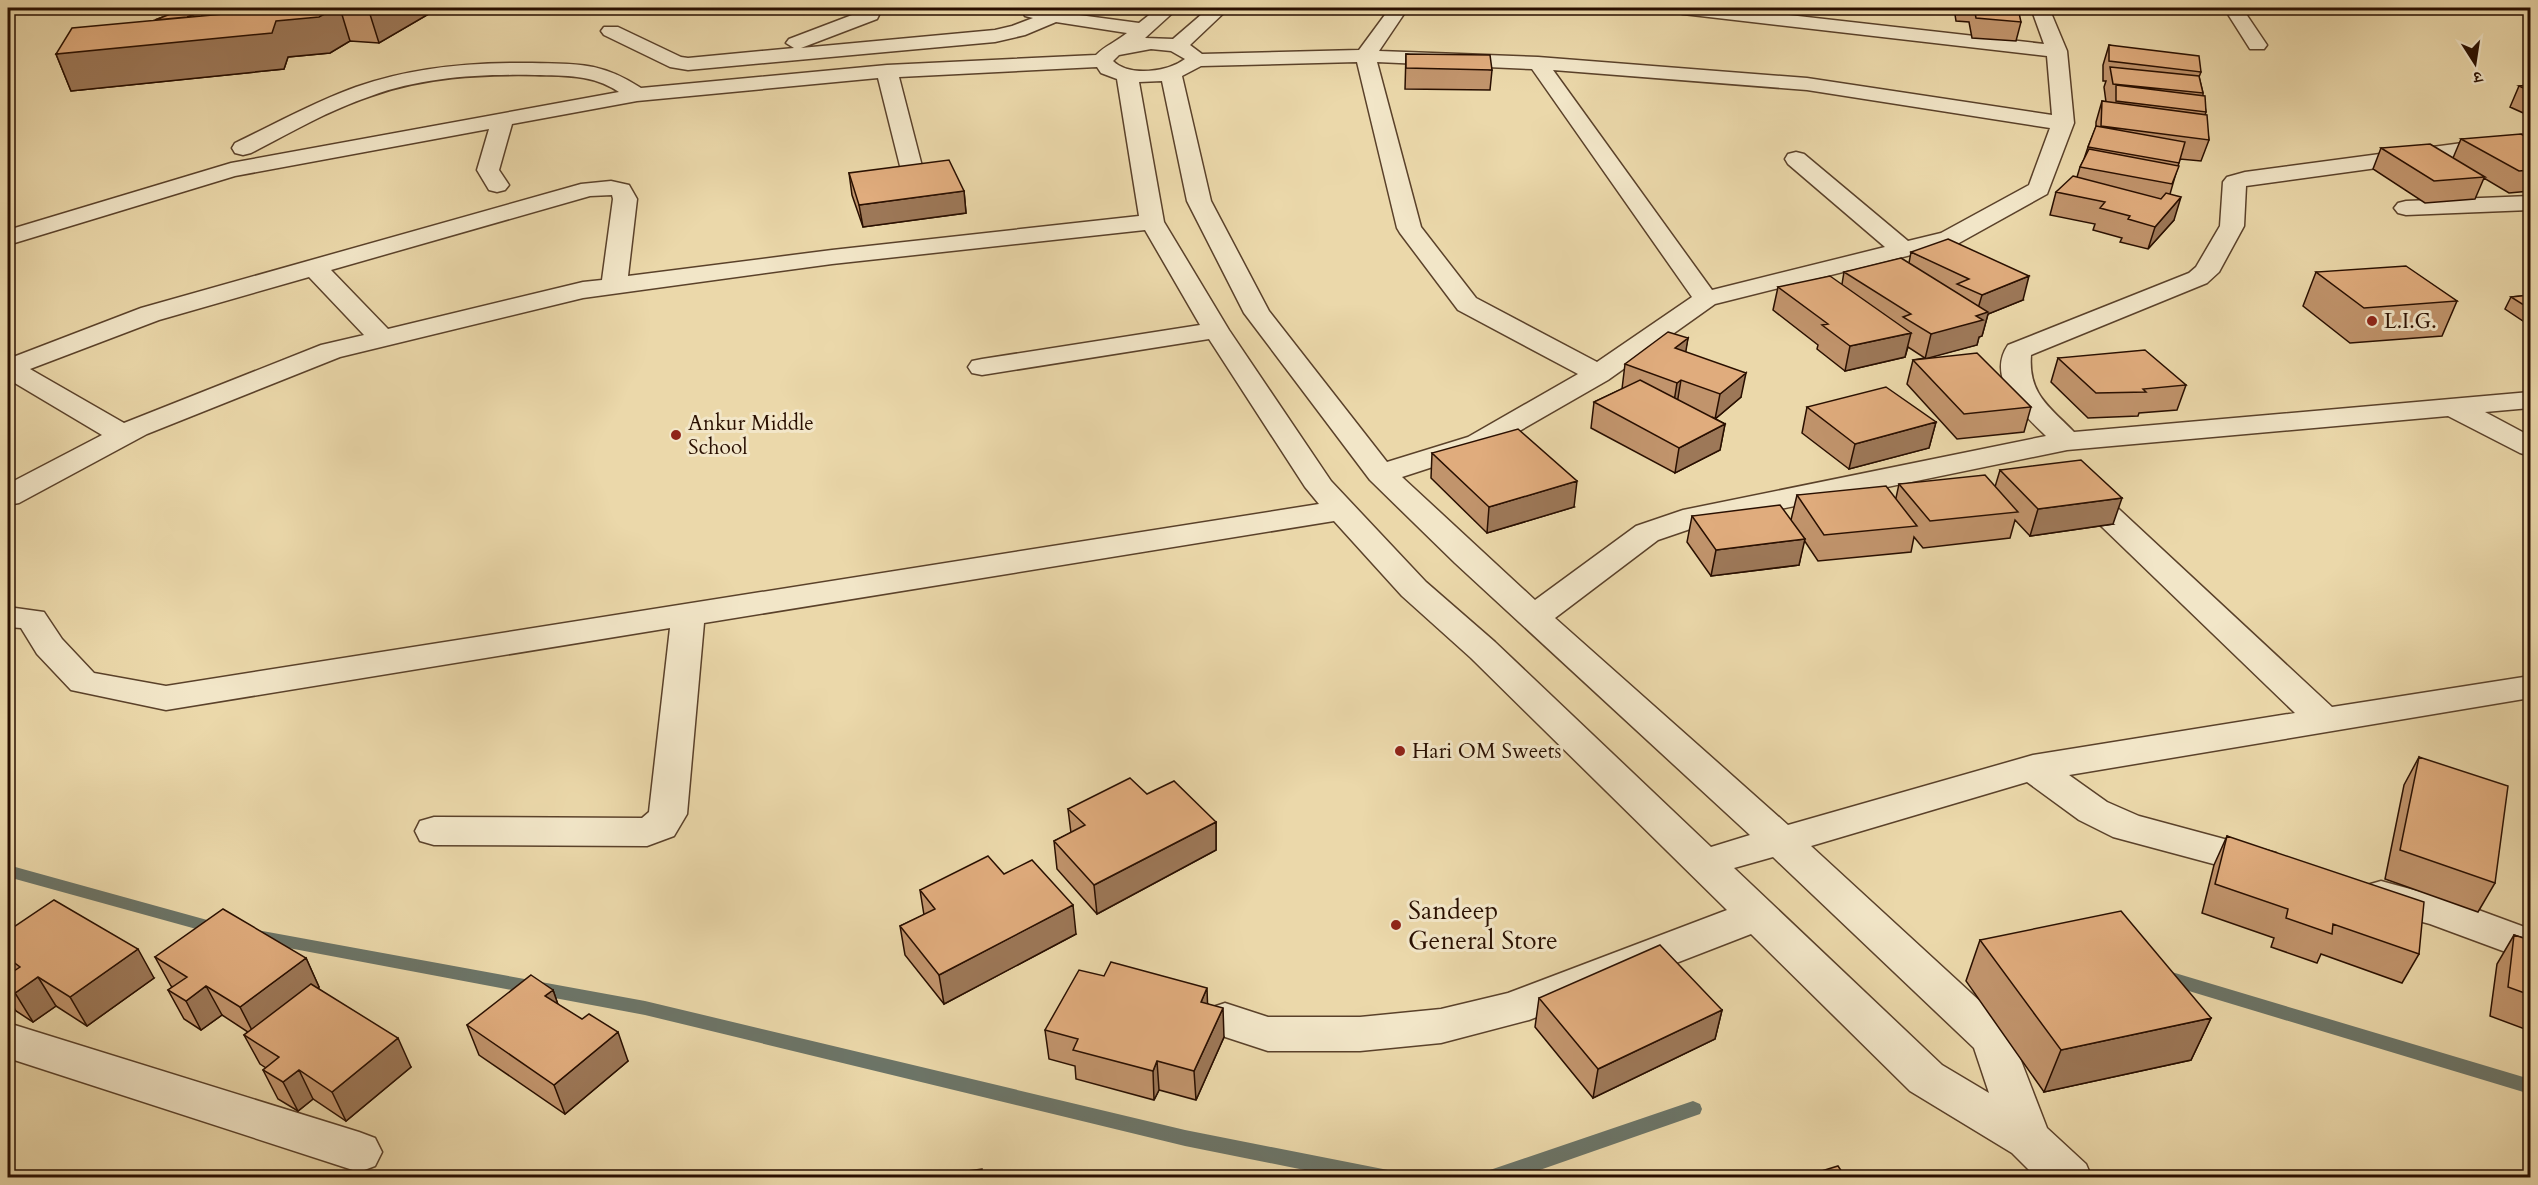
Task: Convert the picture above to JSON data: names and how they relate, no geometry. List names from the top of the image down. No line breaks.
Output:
{"places":["L.I.G.","Ankur Middle School","Hari OM Sweets","Sandeep General Store"],"north":"bottom"}
